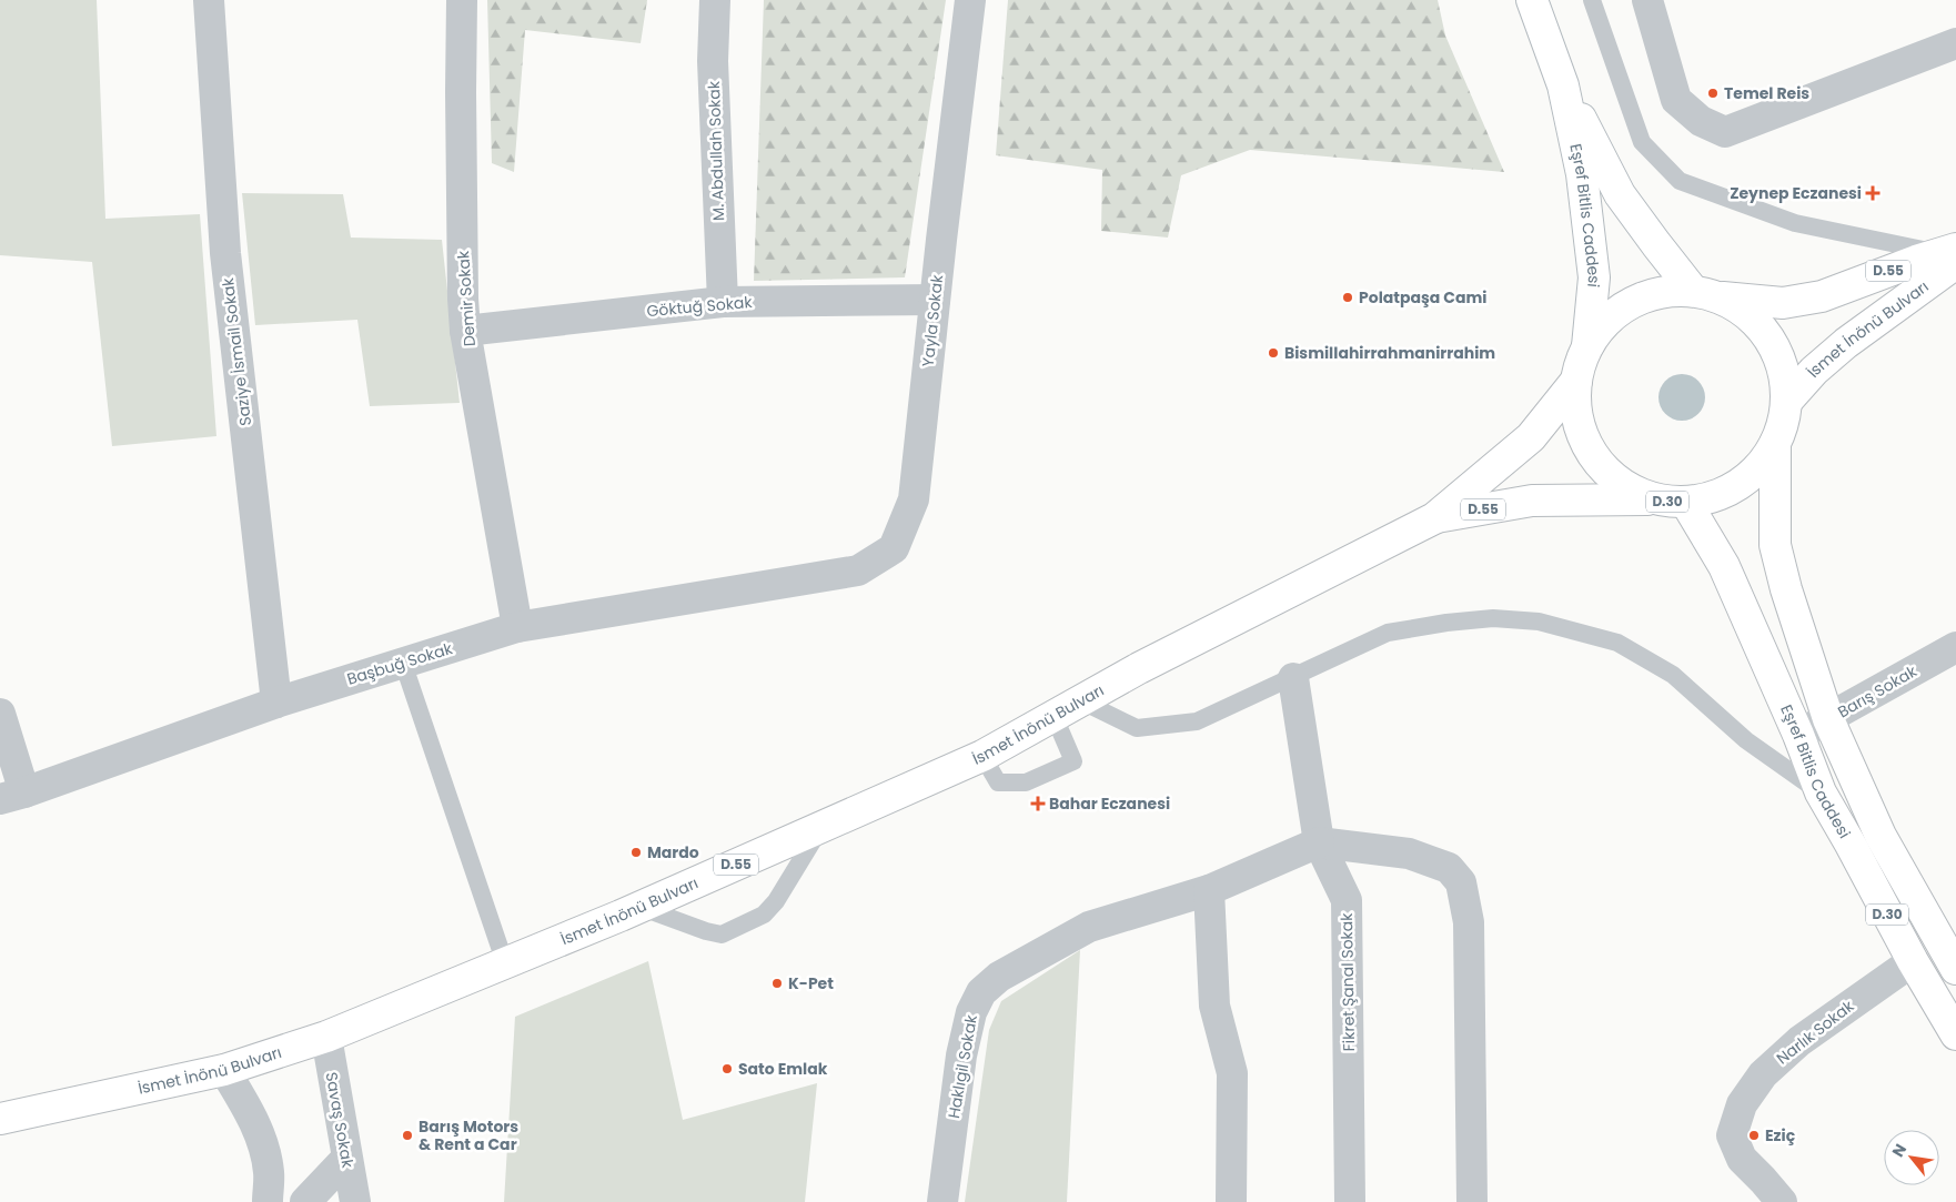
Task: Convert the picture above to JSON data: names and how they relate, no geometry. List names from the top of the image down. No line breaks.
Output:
{"streets":{"main road":["Eşref Bitlis Caddesi","D.55","İsmet İnönü Bulvarı","D.30"],"street":["M. Abdullah Sokak","Demir Sokak","Göktuğ Sokak","Yayla Sokak","Saziye İsmail Sokak","Başbuğ Sokak","Barış Sokak","Fikret Şanal Sokak","Narlık Sokak","Haklıgil Sokak","Savaş Sokak"]},"crossings":[["M. Abdullah Sokak","Göktuğ Sokak"],["Eşref Bitlis Caddesi","İsmet İnönü Bulvarı"],["Eşref Bitlis Caddesi","D.30"],["Eşref Bitlis Caddesi","Barış Sokak"],["Eşref Bitlis Caddesi","Narlık Sokak"],["Demir Sokak","Göktuğ Sokak"],["Demir Sokak","Başbuğ Sokak"],["Göktuğ Sokak","Yayla Sokak"],["Yayla Sokak","Başbuğ Sokak"],["İsmet İnönü Bulvarı","D.30"],["İsmet İnönü Bulvarı","Savaş Sokak"],["Saziye İsmail Sokak","Başbuğ Sokak"],["Fikret Şanal Sokak","Haklıgil Sokak"]],"places":{"other":["Temel Reis","Polatpaşa Cami","Bismillahirrahmanirrahim","Mardo","K-Pet","Sato Emlak","Barış Motors & Rent a Car","Eziç"],"health":["Zeynep Eczanesi","Bahar Eczanesi"]},"north":"top left"}
